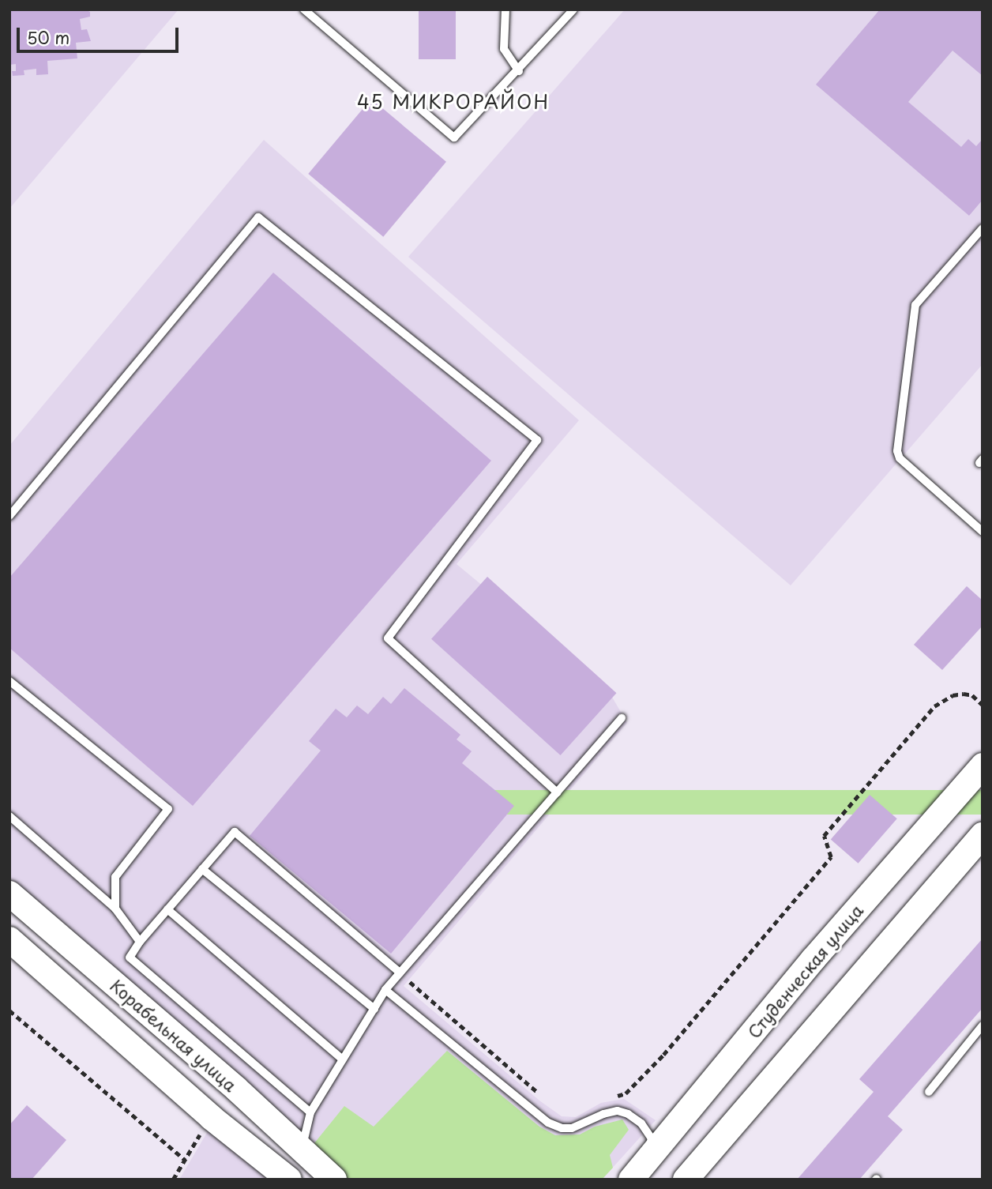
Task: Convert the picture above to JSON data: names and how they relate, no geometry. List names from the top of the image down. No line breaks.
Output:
{"streets":{"main road":["Студенческая улица","Корабельная улица"]},"districts":["45 МИКРОРАЙОН"],"scale_bar":"50 m"}
